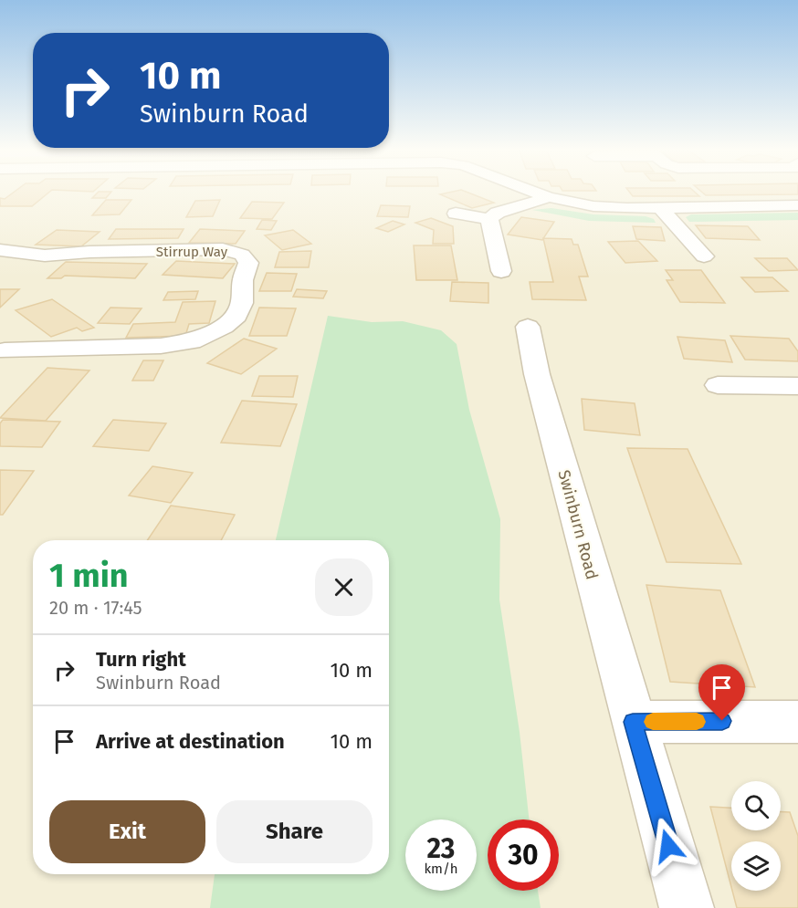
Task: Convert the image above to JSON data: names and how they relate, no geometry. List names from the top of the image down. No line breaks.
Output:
{"streets":{"street":["Stirrup Way","Swinburn Road"]},"page":{"turn":["10 m","Swinburn Road"],"heading":["1 min","20 m · 17:45"],"list":[{"name":"Turn right","note":"Swinburn Road","value":"10 m"},{"name":"Arrive at destination","value":"10 m"}],"buttons":["Exit","Share"],"speed":"23 km/h","limit":"30"}}
